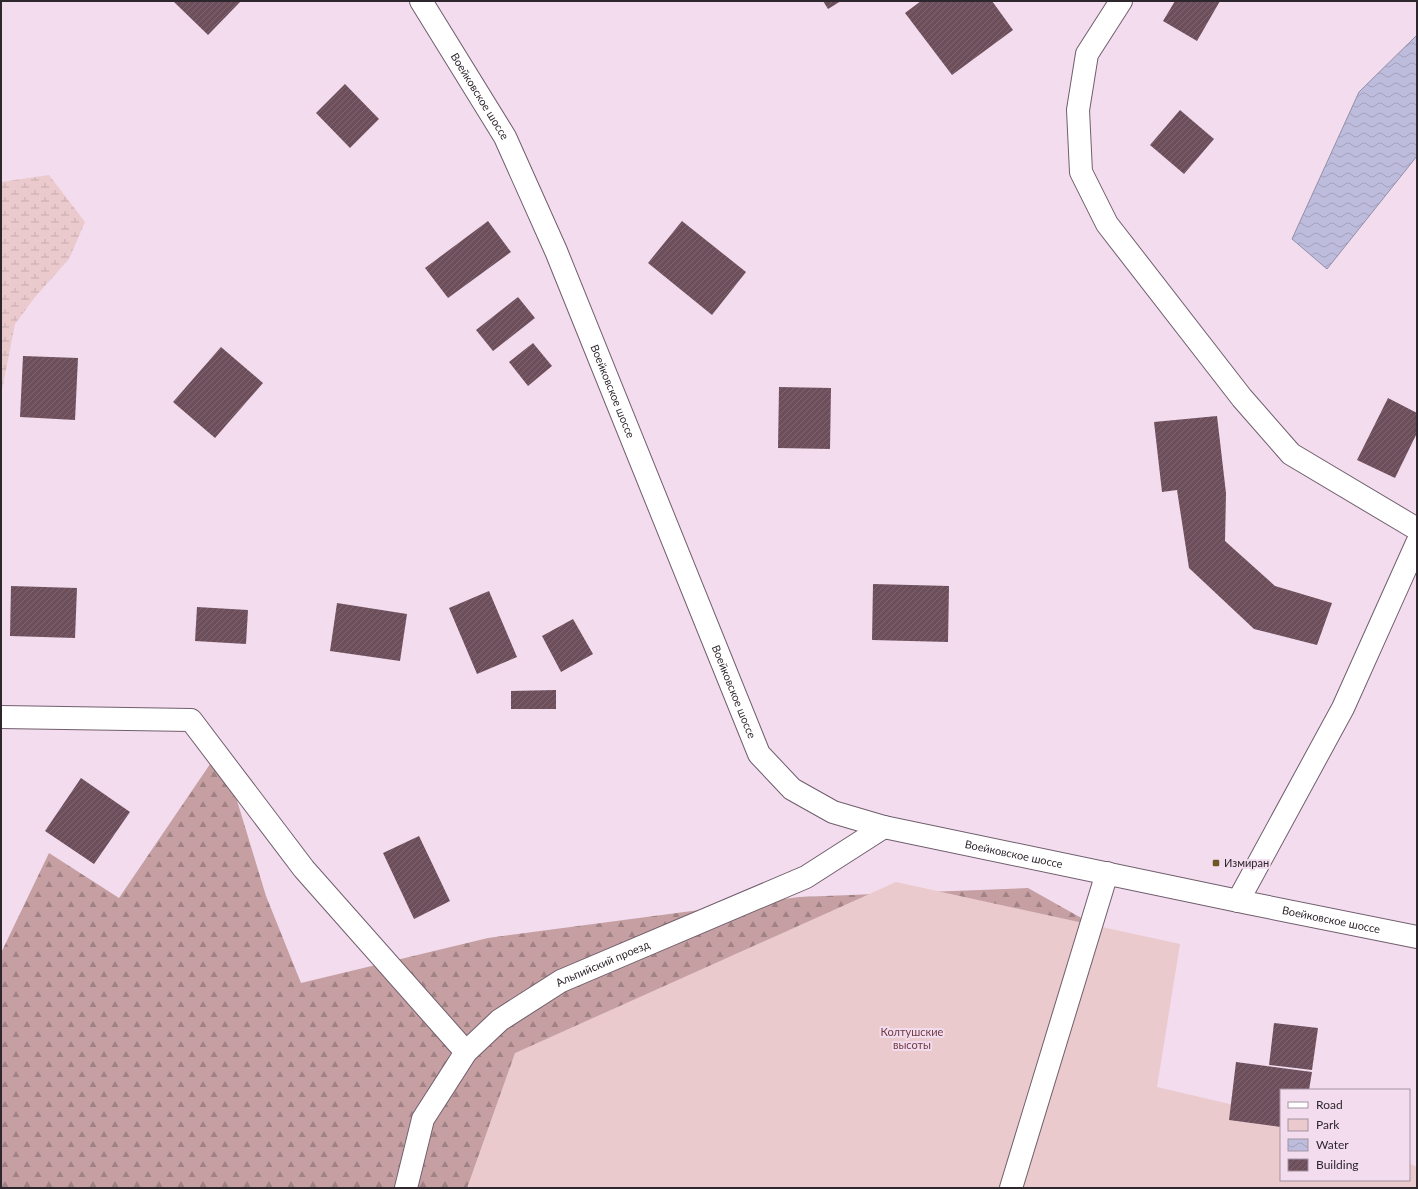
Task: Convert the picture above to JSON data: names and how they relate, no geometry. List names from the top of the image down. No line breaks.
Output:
{"streets":{"street":["Воейковское шоссе","Альпийский проезд"]},"crossings":[["Воейковское шоссе","Альпийский проезд"]],"parks":["Колтушские высоты"],"places":{"transit":["Измиран"]},"legend":["Road","Park","Water","Building"]}
